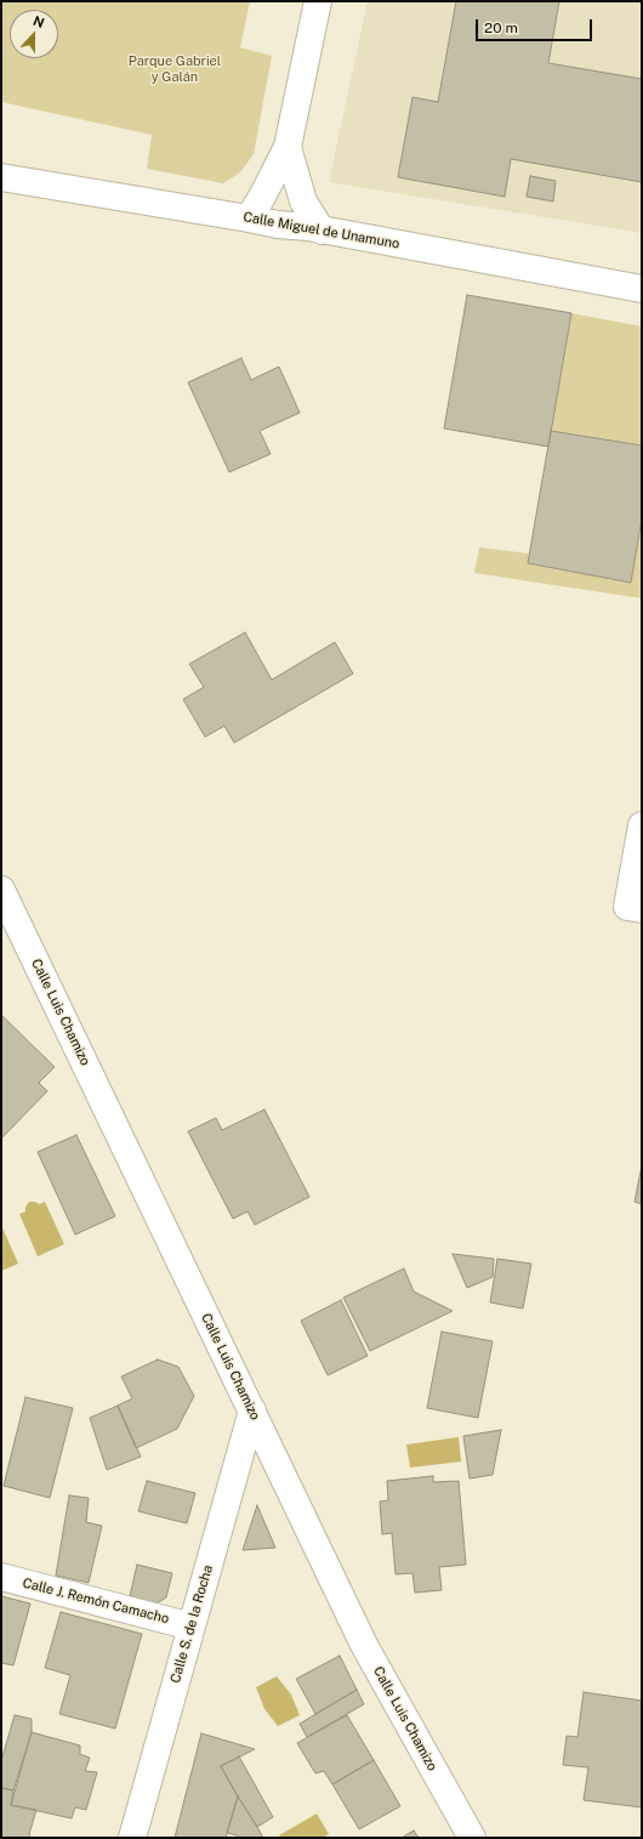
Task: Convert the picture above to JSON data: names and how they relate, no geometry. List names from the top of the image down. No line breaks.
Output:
{"streets":{"street":["Calle Miguel de Unamuno","Calle Luis Chamizo","Calle J. Remón Camacho","Calle S. de la Rocha"]},"crossings":[["Calle Luis Chamizo","Calle S. de la Rocha"],["Calle J. Remón Camacho","Calle S. de la Rocha"]],"parks":["Parque Gabriel y Galán"],"scale_bar":"20 m","north":"top"}
